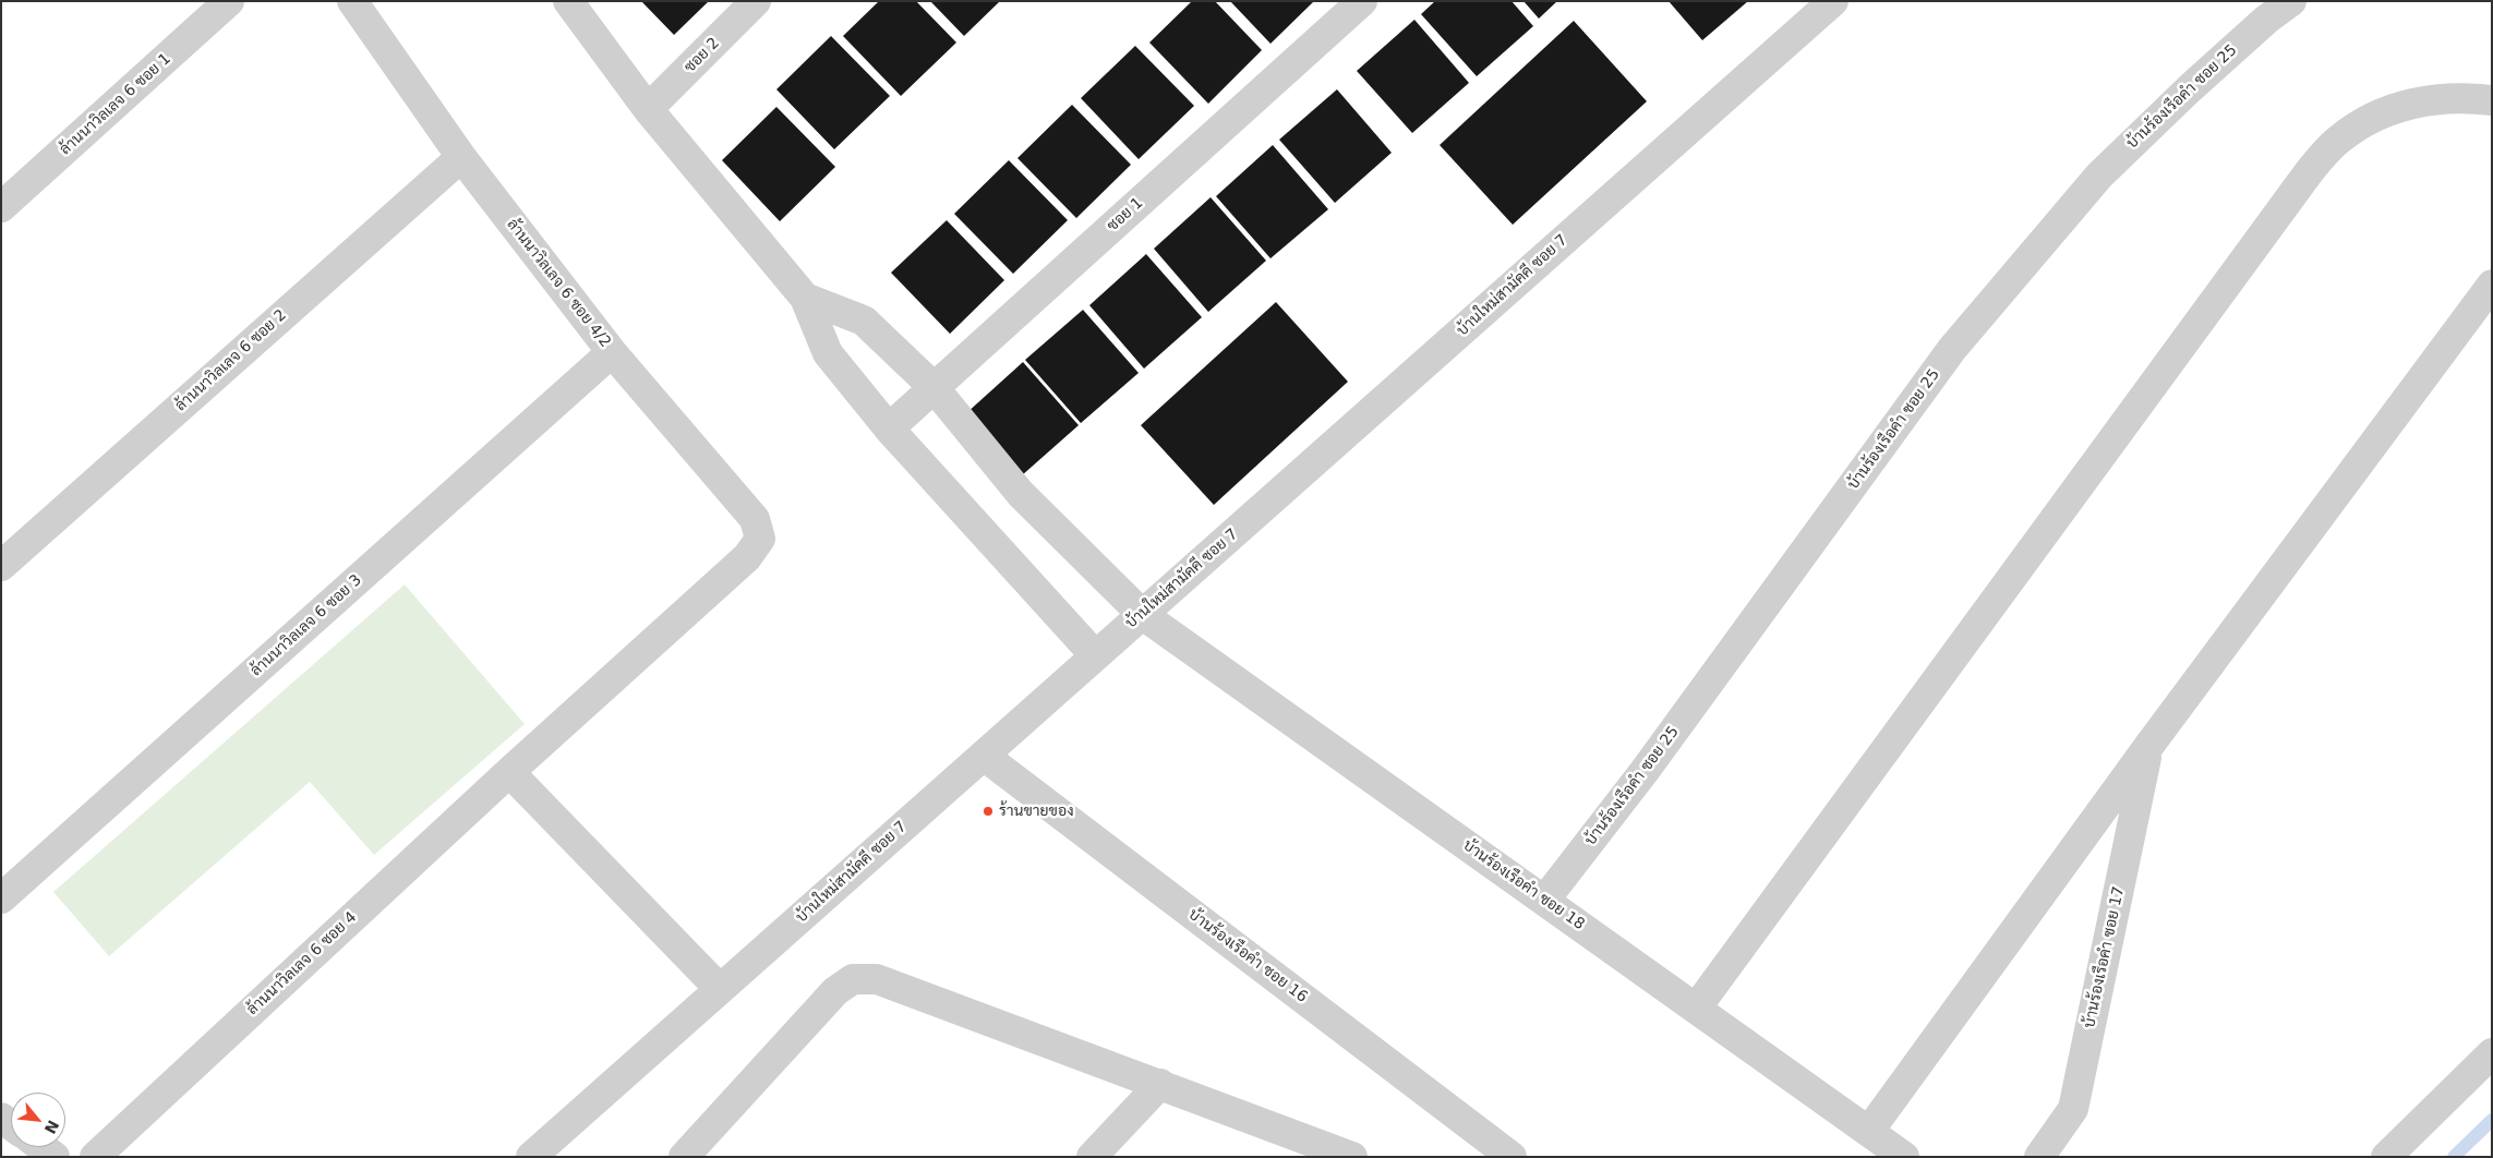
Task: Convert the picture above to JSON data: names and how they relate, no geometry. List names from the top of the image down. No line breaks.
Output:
{"streets":{"street":["ซอย 2","บ้านร้องเรือคำ ซอย 25","ล้านนาวิลเลจ 6 ซอย 1","ซอย 1","ล้านนาวิลเลจ 6 ซอย 4/2","บ้านใหม่สามัคคี ซอย 7","ล้านนาวิลเลจ 6 ซอย 2","ล้านนาวิลเลจ 6 ซอย 3","บ้านร้องเรือคำ ซอย 18","บ้านร้องเรือคำ ซอย 16","บ้านร้องเรือคำ ซอย 17","ล้านนาวิลเลจ 6 ซอย 4"]},"crossings":[["บ้านร้องเรือคำ ซอย 25","บ้านร้องเรือคำ ซอย 18"],["ซอย 1","บ้านร้องเรือคำ ซอย 18"],["ล้านนาวิลเลจ 6 ซอย 4/2","ล้านนาวิลเลจ 6 ซอย 2"],["ล้านนาวิลเลจ 6 ซอย 4/2","ล้านนาวิลเลจ 6 ซอย 3"],["ล้านนาวิลเลจ 6 ซอย 4/2","ล้านนาวิลเลจ 6 ซอย 4"],["บ้านใหม่สามัคคี ซอย 7","บ้านร้องเรือคำ ซอย 18"],["บ้านใหม่สามัคคี ซอย 7","บ้านร้องเรือคำ ซอย 16"]],"places":["ร้านขายของ"],"north":"bottom right"}
